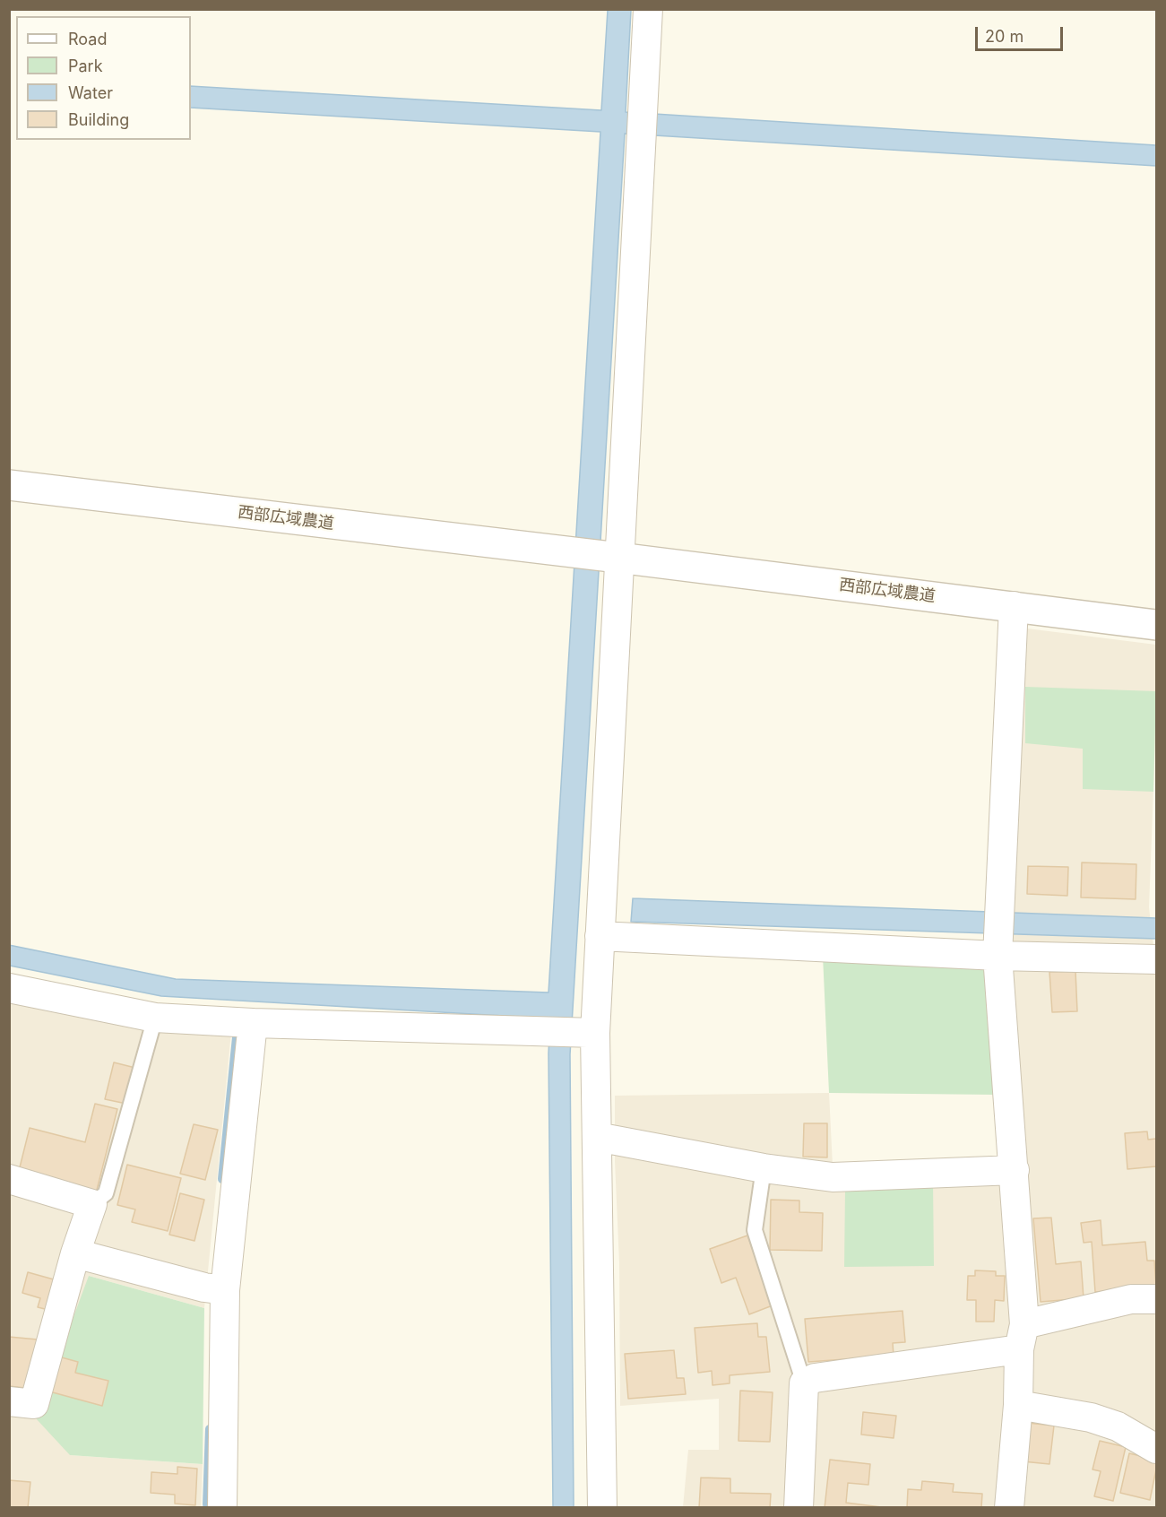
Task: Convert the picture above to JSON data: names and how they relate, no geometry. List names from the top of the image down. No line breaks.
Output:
{"streets":{"street":["西部広域農道"]},"legend":["Road","Park","Water","Building"],"scale_bar":"20 m"}
